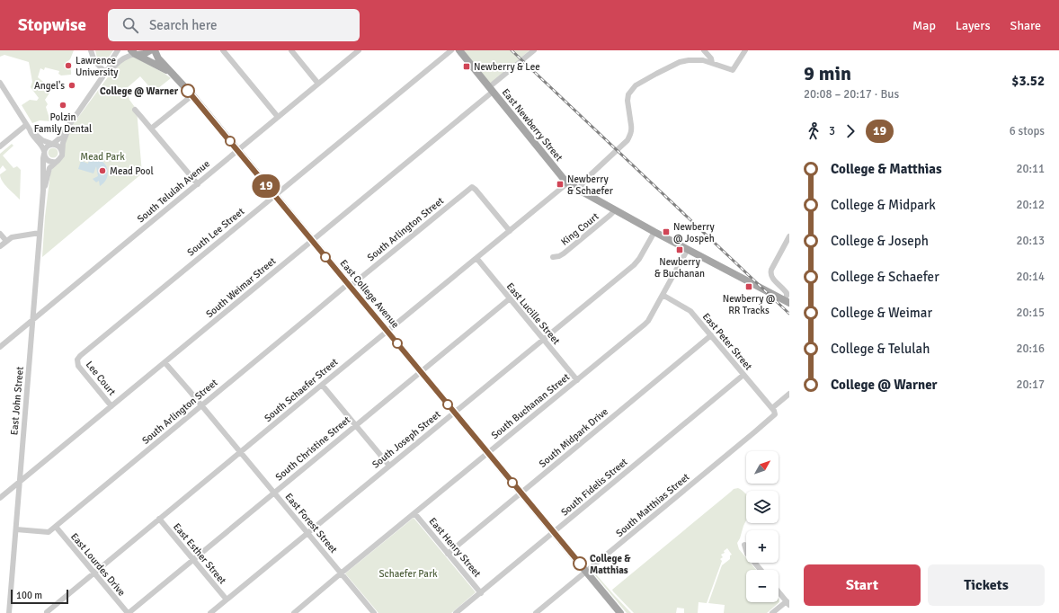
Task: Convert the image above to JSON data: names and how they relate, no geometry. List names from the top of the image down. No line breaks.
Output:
{"streets":{"main road":["East Newberry Street","East College Avenue"],"street":["South Telulah Avenue","South Arlington Street","King Court","South Lee Street","South Weimar Street","East Lucille Street","East Peter Street","Lee Court","South Schaefer Street","East John Street","South Buchanan Street","South Midpark Drive","South Joseph Street","South Christine Street","South Fidelis Street","South Matthias Street","East Forest Street","East Henry Street","East Esther Street","East Lourdes Drive"]},"crossings":[["East Newberry Street","King Court"],["East Newberry Street","South Weimar Street"],["East Newberry Street","South Schaefer Street"],["East Newberry Street","South Buchanan Street"],["East Newberry Street","South Joseph Street"],["South Telulah Avenue","East College Avenue"],["South Telulah Avenue","East John Street"],["South Arlington Street","East College Avenue"],["South Arlington Street","South Schaefer Street"],["South Arlington Street","East John Street"],["South Arlington Street","East Forest Street"],["South Arlington Street","East Lourdes Drive"],["South Lee Street","East College Avenue"],["South Lee Street","Lee Court"],["South Weimar Street","East College Avenue"],["South Weimar Street","Lee Court"],["South Weimar Street","East John Street"],["South Weimar Street","East Forest Street"],["East College Avenue","South Schaefer Street"],["East College Avenue","South Buchanan Street"],["East College Avenue","South Midpark Drive"],["East College Avenue","South Joseph Street"],["East College Avenue","South Christine Street"],["East College Avenue","South Fidelis Street"],["East College Avenue","South Matthias Street"],["East Lucille Street","South Schaefer Street"],["East Lucille Street","South Buchanan Street"],["East Lucille Street","South Joseph Street"],["East Lucille Street","South Christine Street"],["East Peter Street","South Buchanan Street"],["East Peter Street","South Midpark Drive"],["East Peter Street","South Fidelis Street"],["East Peter Street","South Matthias Street"],["South Schaefer Street","East Forest Street"],["South Schaefer Street","East Esther Street"],["South Schaefer Street","East Lourdes Drive"],["South Buchanan Street","East Forest Street"],["South Buchanan Street","East Henry Street"],["South Midpark Drive","East Henry Street"],["South Joseph Street","East Forest Street"],["South Joseph Street","East Esther Street"],["South Christine Street","East Forest Street"],["South Christine Street","East Esther Street"],["South Christine Street","East Lourdes Drive"],["South Fidelis Street","East Henry Street"]],"parks":["Mead Park","Schaefer Park"],"places":{"other":["Lawrence University","Angel's","College @ Warner","Polzin Family Dental","Mead Pool","College & Matthias"],"transit":["Newberry & Lee","Newberry & Schaefer","Newberry @ Jospeh","Newberry & Buchanan","Newberry @ RR Tracks"]},"lines":["bus line 19"],"scale_bar":"100 m","north":"top right","page":{"header":"Stopwise","search":"Search here","nav":["Map","Layers","Share"],"on_map":"19","heading":["9 min","20:08 – 20:17 · Bus","$3.52"],"legs":["3","19","6 stops"],"list":[{"name":"College & Matthias","value":"20:11"},{"name":"College & Midpark","value":"20:12"},{"name":"College & Joseph","value":"20:13"},{"name":"College & Schaefer","value":"20:14"},{"name":"College & Weimar","value":"20:15"},{"name":"College & Telulah","value":"20:16"},{"name":"College @ Warner","value":"20:17"}],"map_buttons":["+","−"],"buttons":["Start","Tickets"],"scale":"100 m"}}
